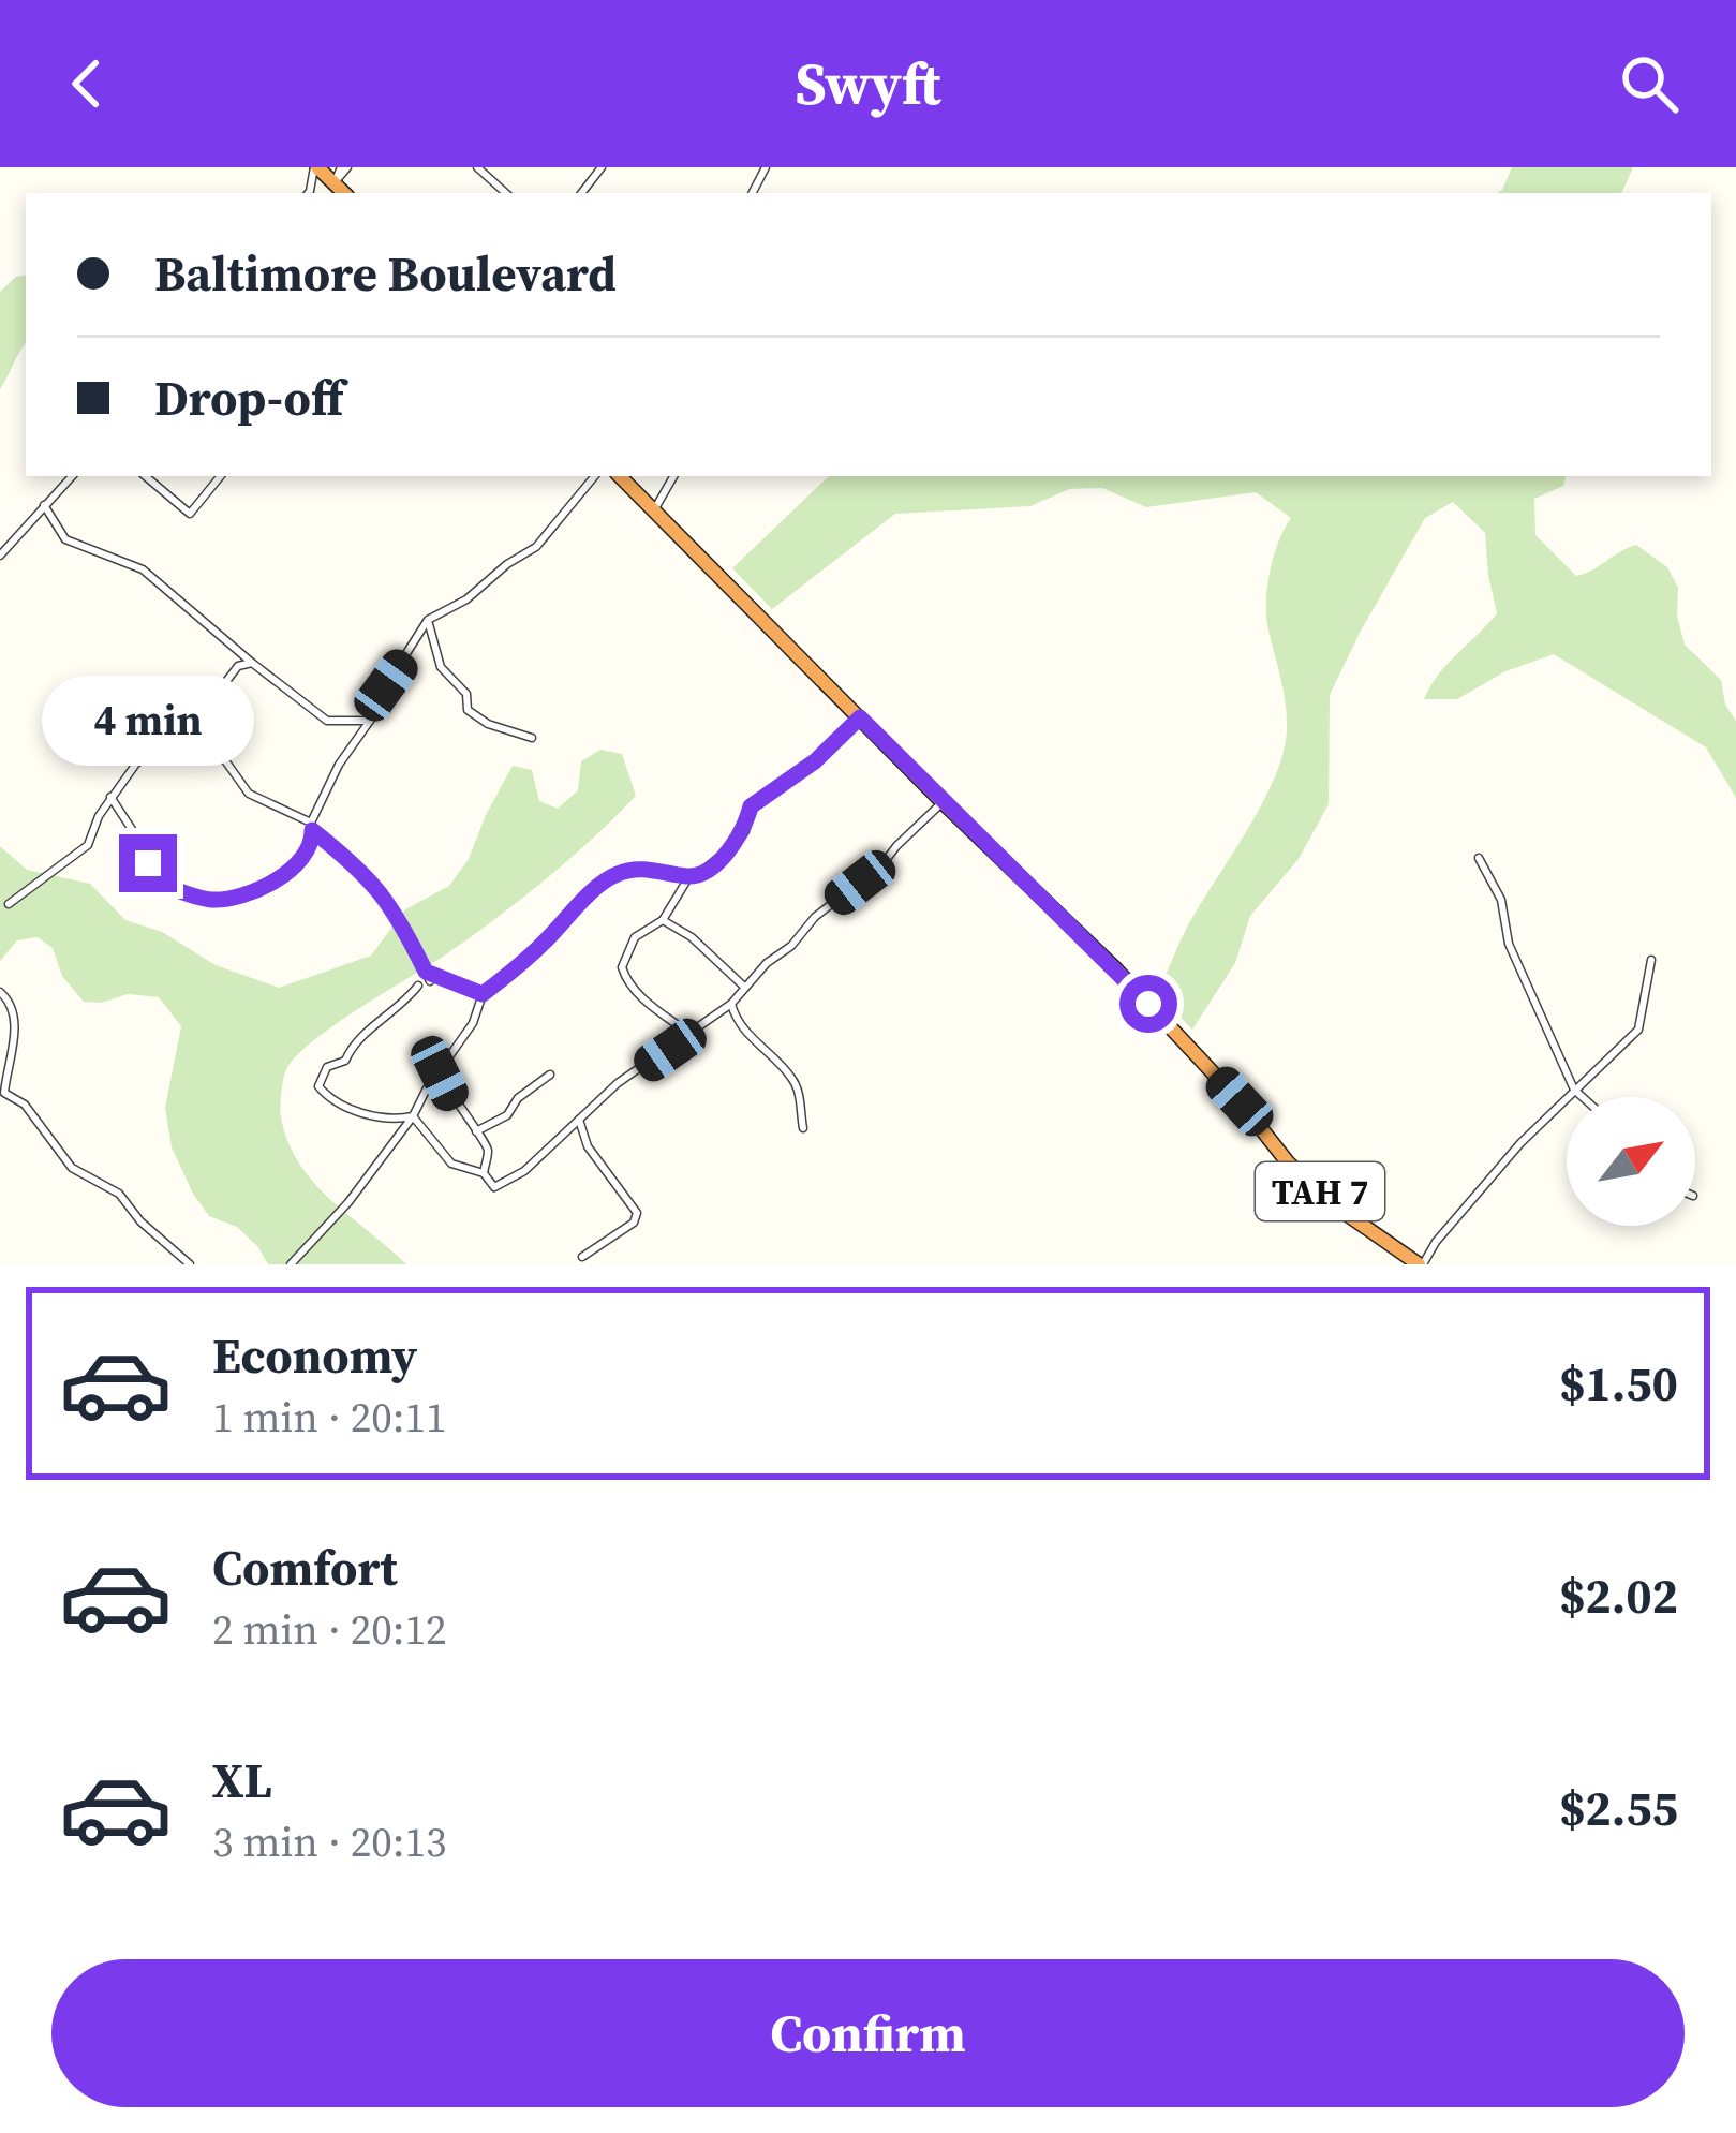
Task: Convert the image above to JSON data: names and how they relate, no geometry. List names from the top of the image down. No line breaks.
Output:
{"streets":{"highway":["TAH 7"]},"north":"top right","page":{"header":"Swyft","banner":["Baltimore Boulevard","Drop-off"],"bubble":"4 min","list":[{"name":"Economy","note":"1 min · 20:11","value":"$1.50"},{"name":"Comfort","note":"2 min · 20:12","value":"$2.02"},{"name":"XL","note":"3 min · 20:13","value":"$2.55"}],"buttons":"Confirm"}}
